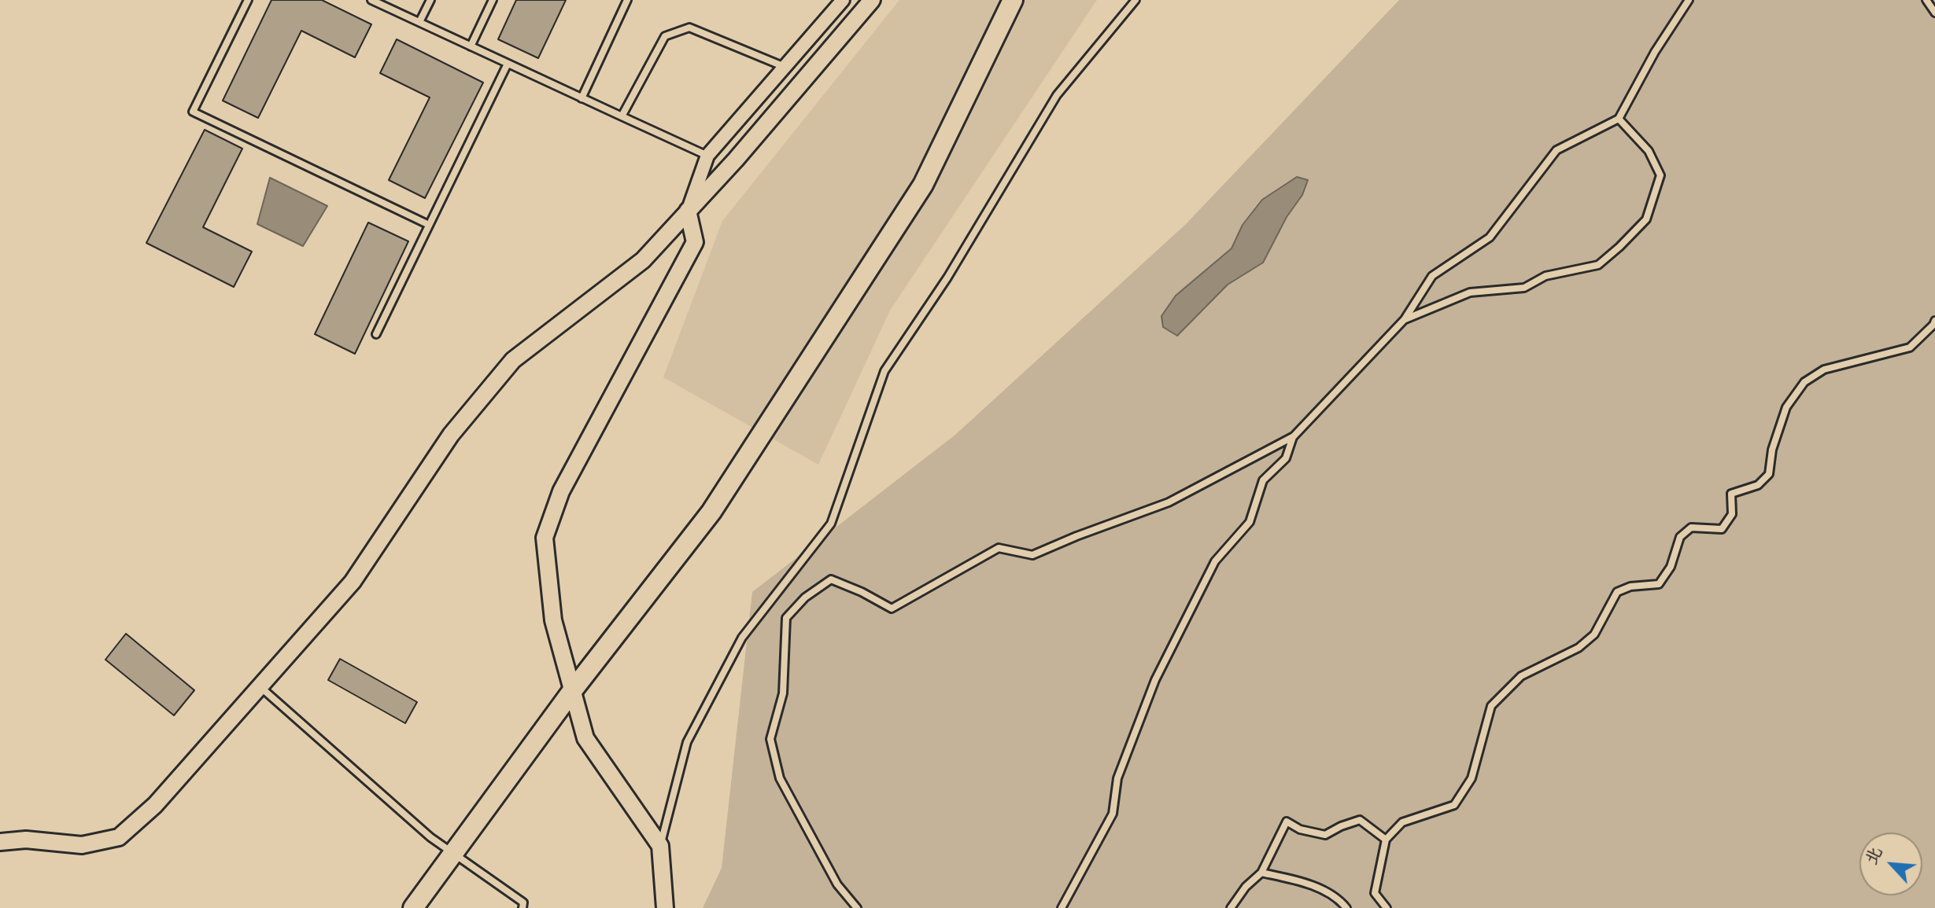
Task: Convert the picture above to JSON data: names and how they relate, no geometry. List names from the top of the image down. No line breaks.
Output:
{"north":"top left"}
